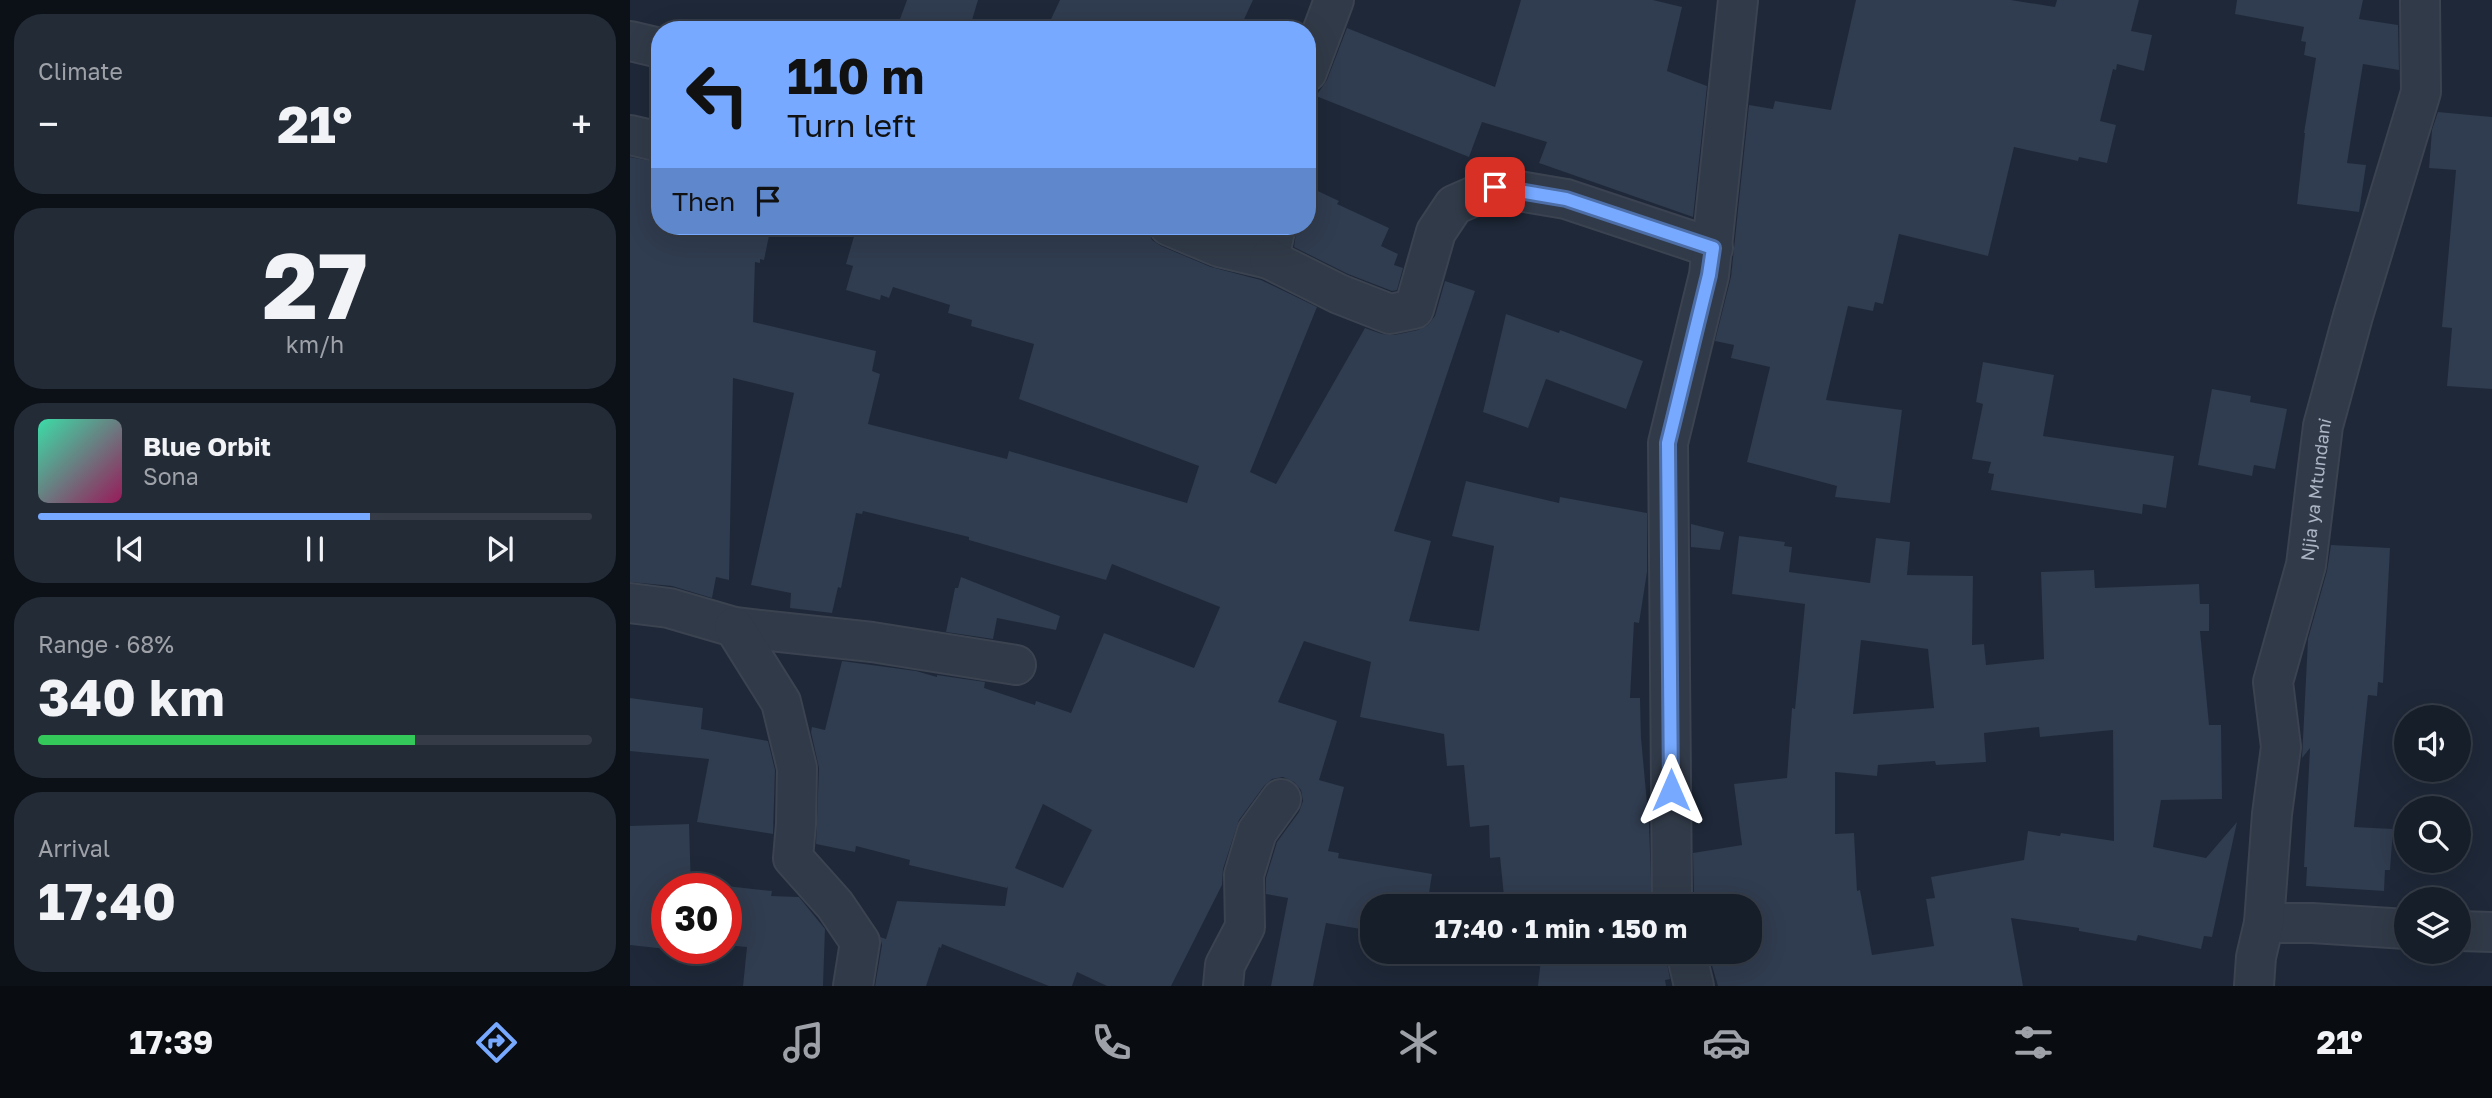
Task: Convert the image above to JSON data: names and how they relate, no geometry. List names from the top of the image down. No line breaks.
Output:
{"streets":{"street":["Njia ya Mtundani"]},"page":{"tile":["Climate",["27","km/h"],["Range · 68%","340 km"],["Arrival","17:40"]],"turn":["110 m","Turn left"],"heat":["−","21°","+"],"then":"Then","song":["Blue Orbit","Sona"],"limit":"30","trip":"17:40 · 1 min · 150 m","tabs":["17:39","21°"]}}
